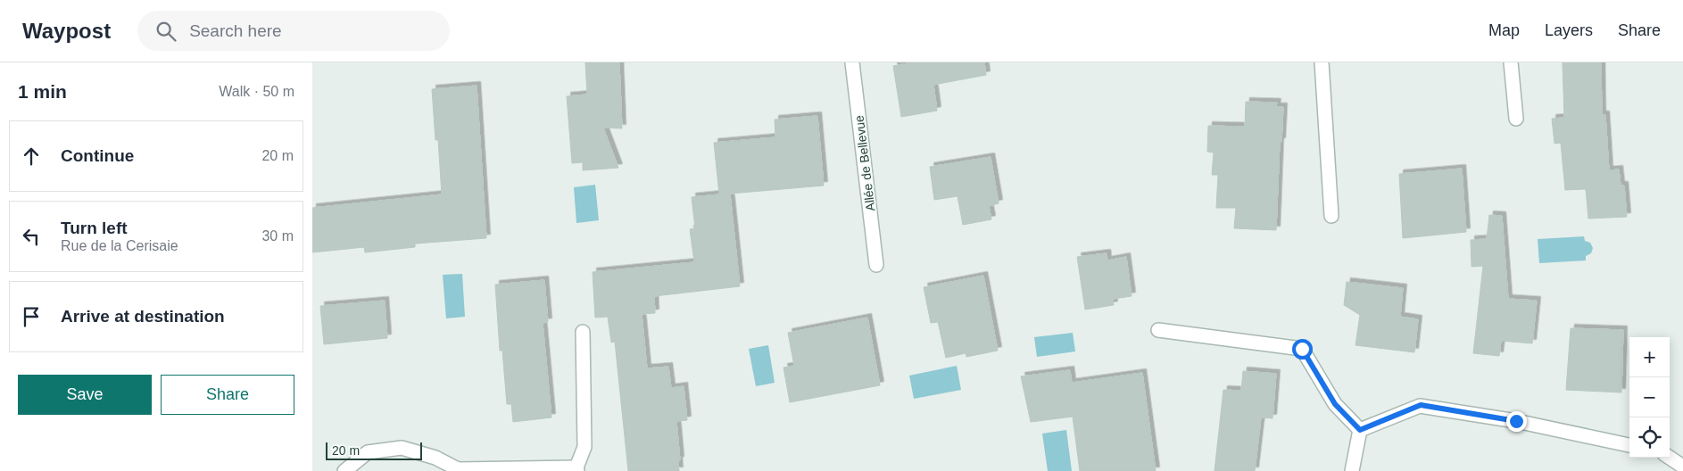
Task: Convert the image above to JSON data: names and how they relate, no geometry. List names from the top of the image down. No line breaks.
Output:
{"streets":{"street":["Allée de Bellevue"]},"scale_bar":"20 m","page":{"header":"Waypost","search":"Search here","nav":["Map","Layers","Share"],"heading":["1 min","Walk · 50 m"],"list":[["Continue","20 m"],["Turn left","Rue de la Cerisaie","30 m"],"Arrive at destination"],"map_buttons":["+","−"],"buttons":["Save","Share"],"scale":"20 m"}}
